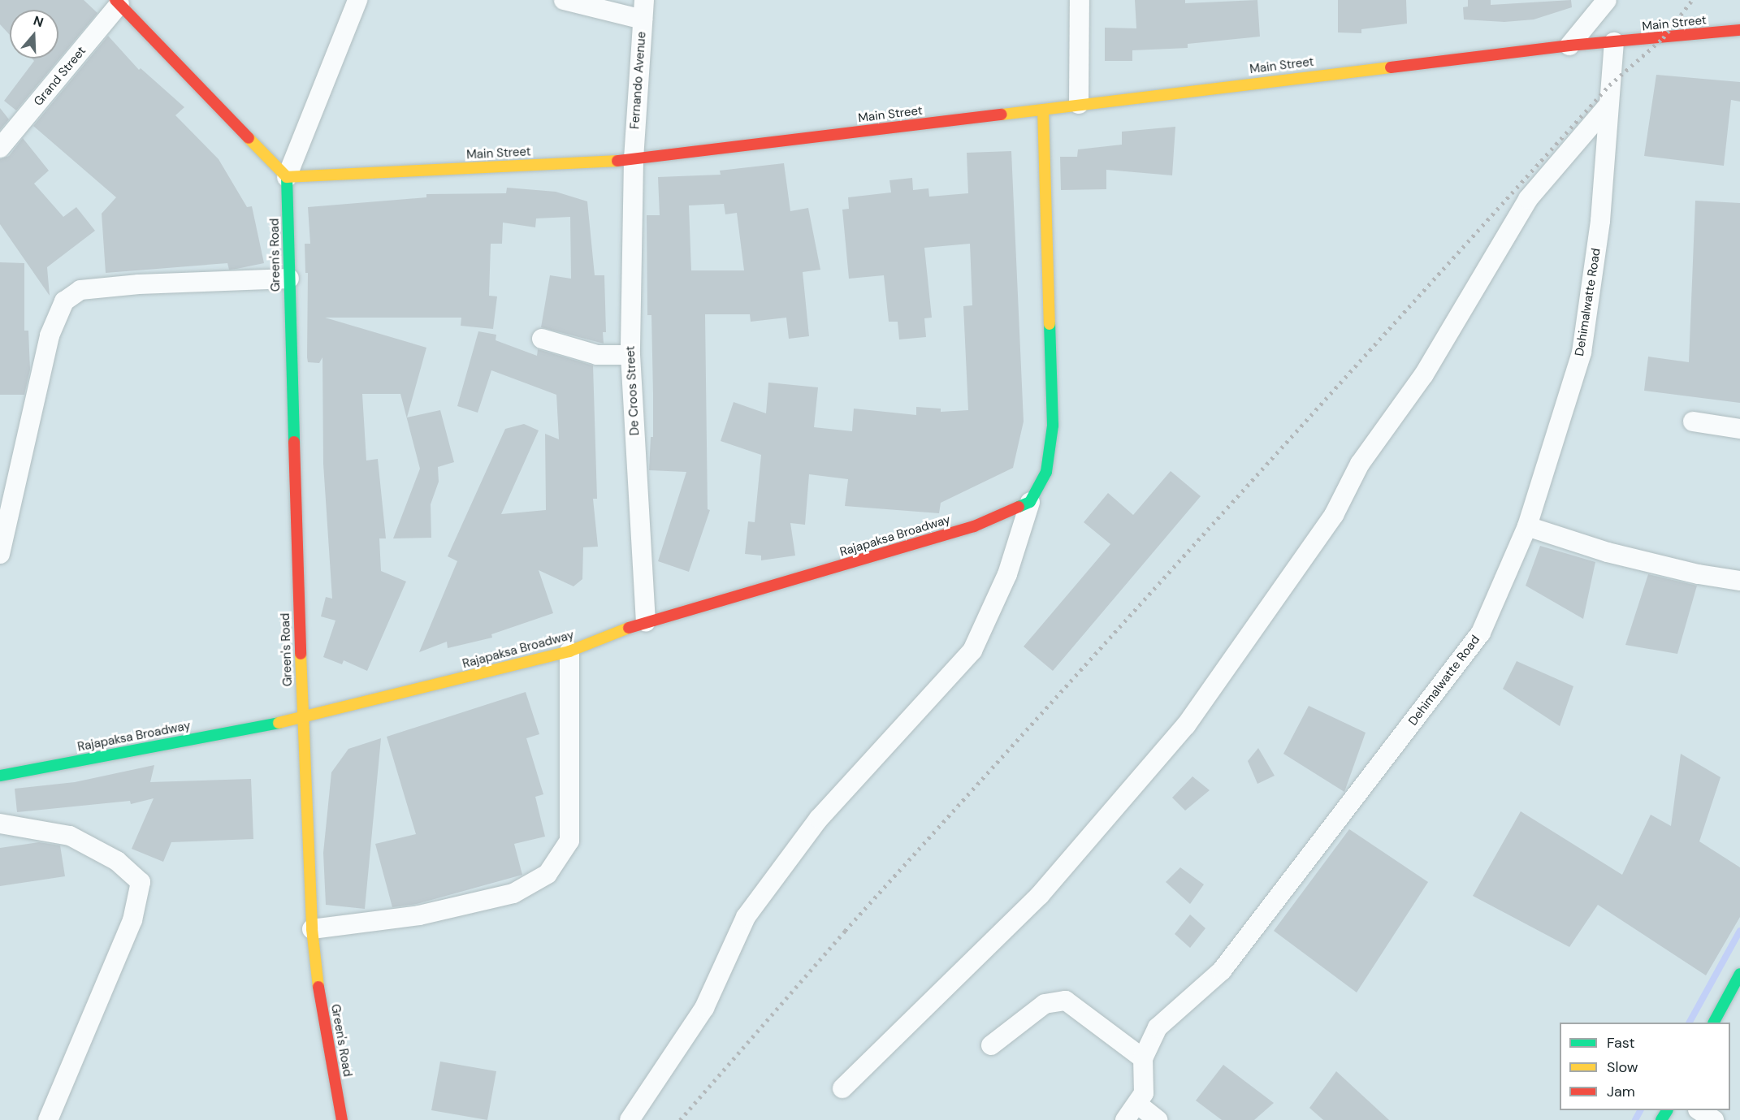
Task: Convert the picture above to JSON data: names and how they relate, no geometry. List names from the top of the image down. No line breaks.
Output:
{"streets":{"main road":["Main Street","Green's Road","Rajapaksa Broadway"],"street":["Grand Street","Fernando Avenue","Dehimalwatte Road","De Croos Street"]},"crossings":[["Main Street","Fernando Avenue"],["Main Street","Green's Road"],["Main Street","Dehimalwatte Road"],["Main Street","De Croos Street"],["Fernando Avenue","De Croos Street"],["Green's Road","Rajapaksa Broadway"],["De Croos Street","Rajapaksa Broadway"]],"legend":["Fast","Slow","Jam"],"north":"top"}
